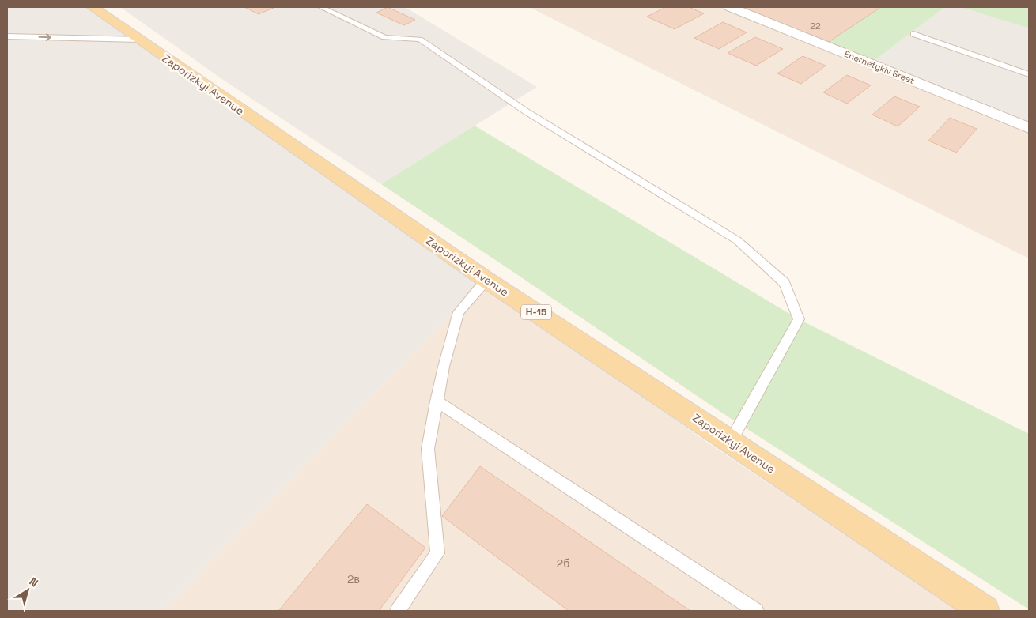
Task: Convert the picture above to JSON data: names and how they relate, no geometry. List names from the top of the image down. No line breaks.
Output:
{"streets":{"main road":["Zaporizkyi Avenue","Н-15"],"street":["Enerhetykiv Sreet"]},"house_numbers":["22","2б","2в"],"north":"top right"}
